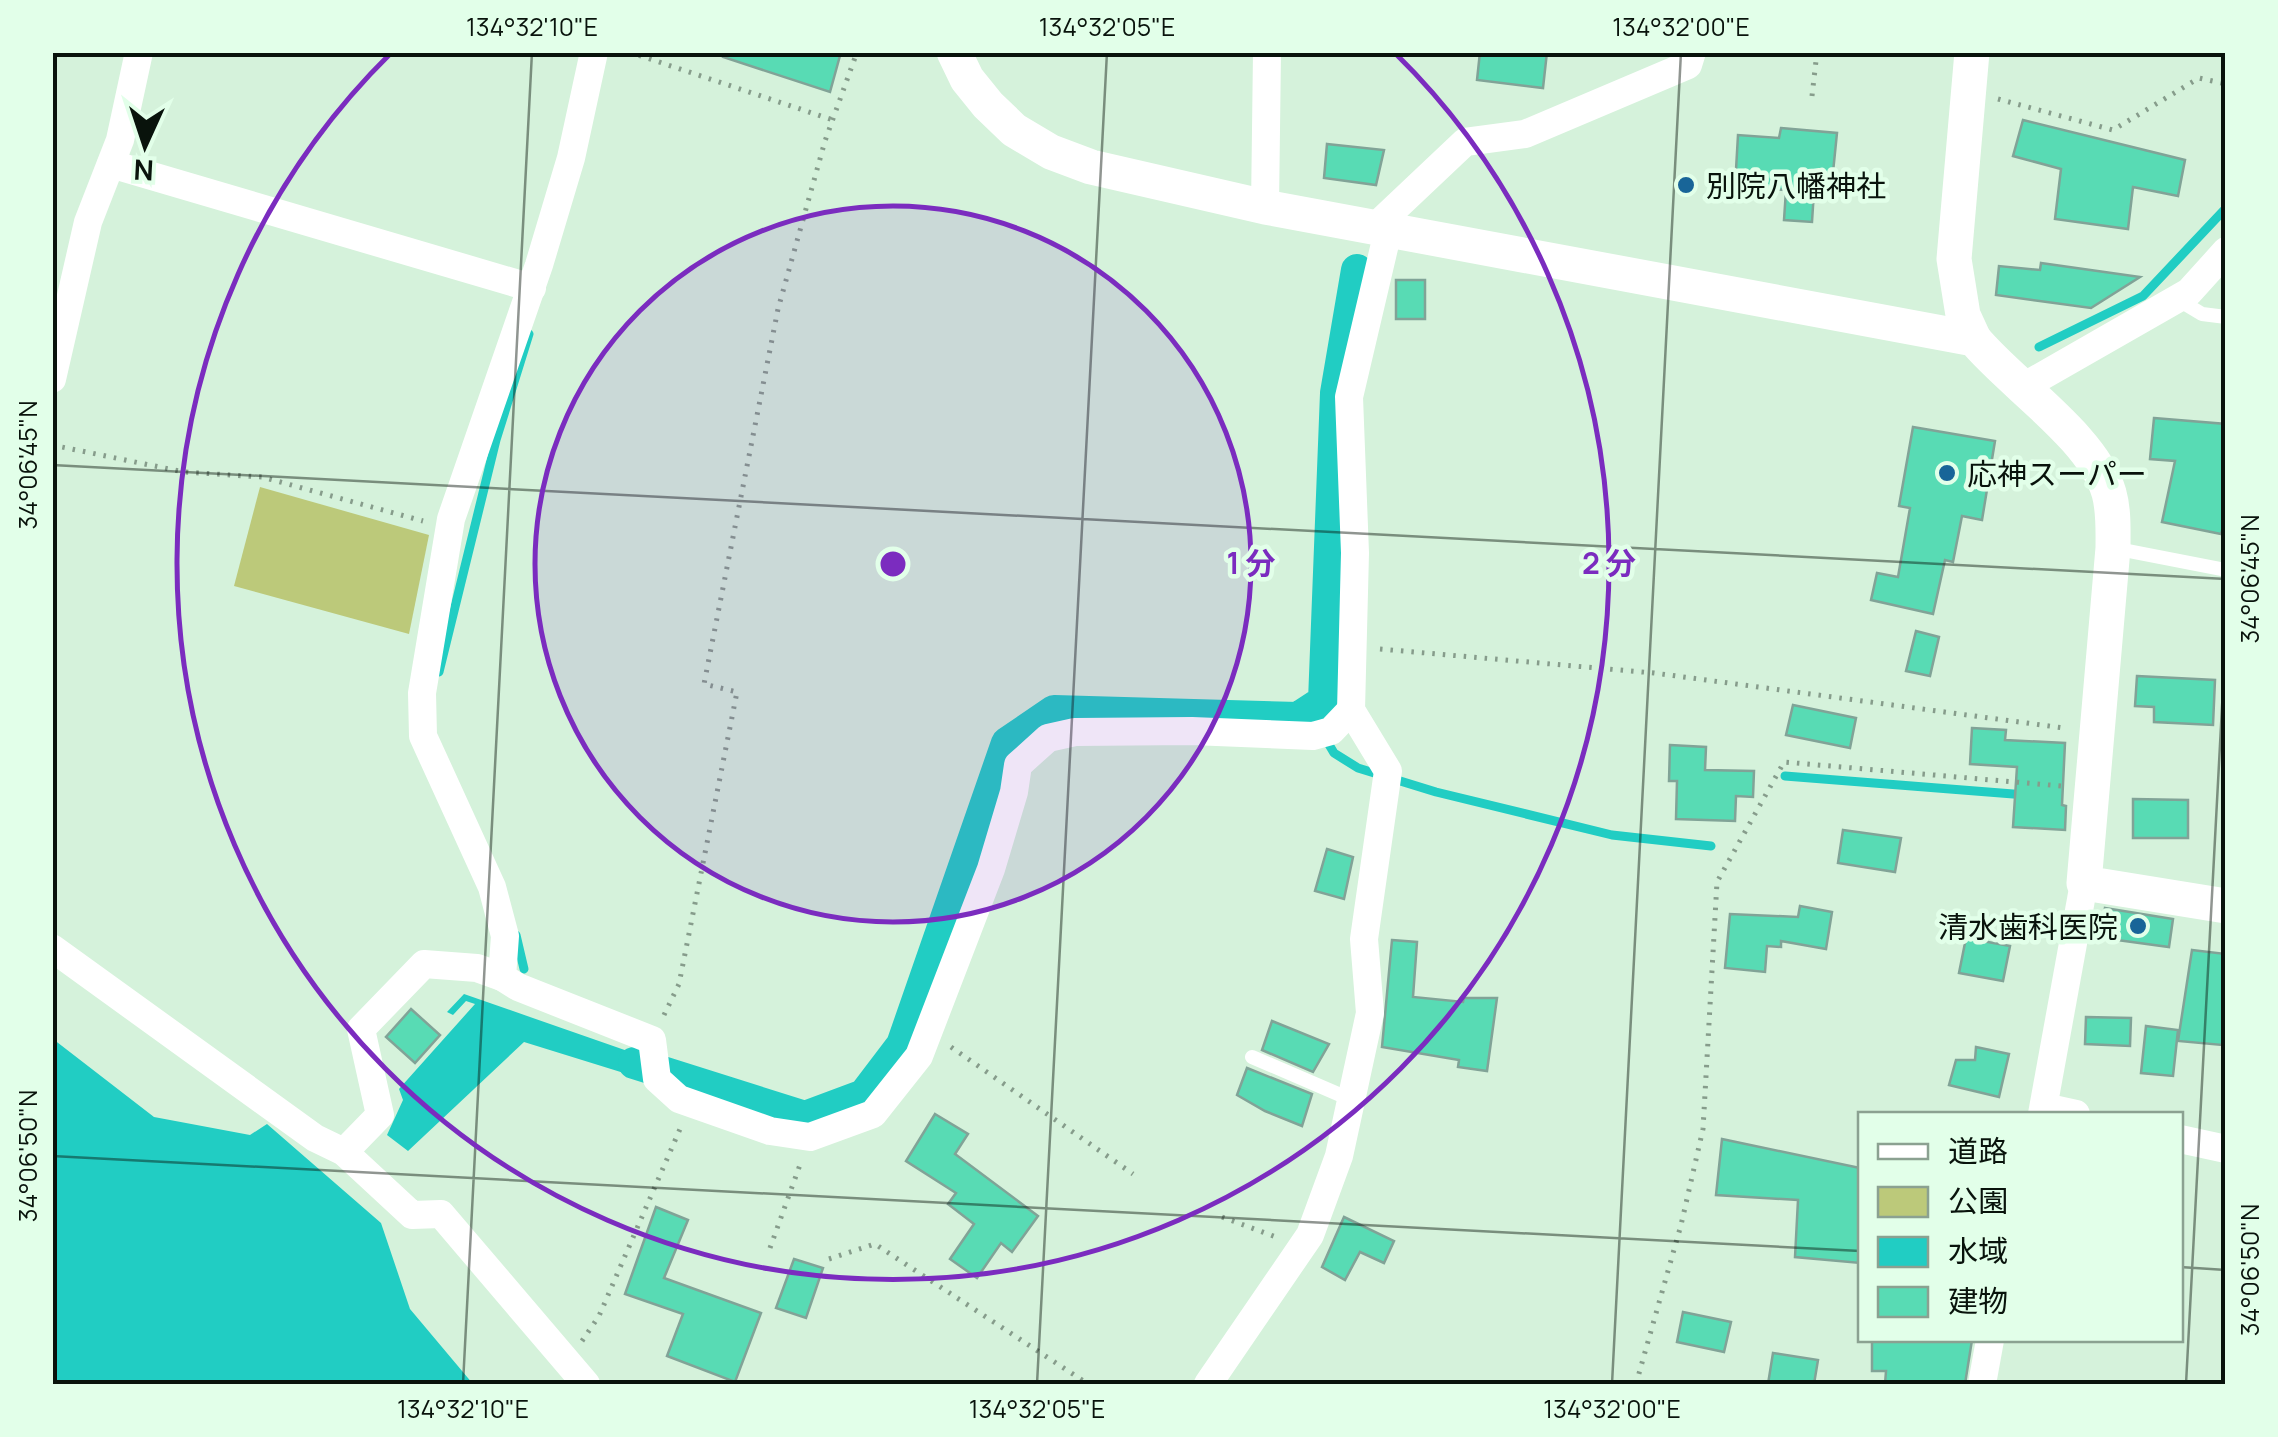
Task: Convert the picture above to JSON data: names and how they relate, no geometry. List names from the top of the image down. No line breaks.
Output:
{"places":["別院八幡神社","応神スーパー","清水歯科医院"],"legend":["道路","公園","水域","建物"],"north":"bottom","coordinates":["134°32'10\"E","134°32'05\"E","134°32'00\"E","34°06'45\"N","34°06'50\"N"],"rings":["1 分","2 分"]}
